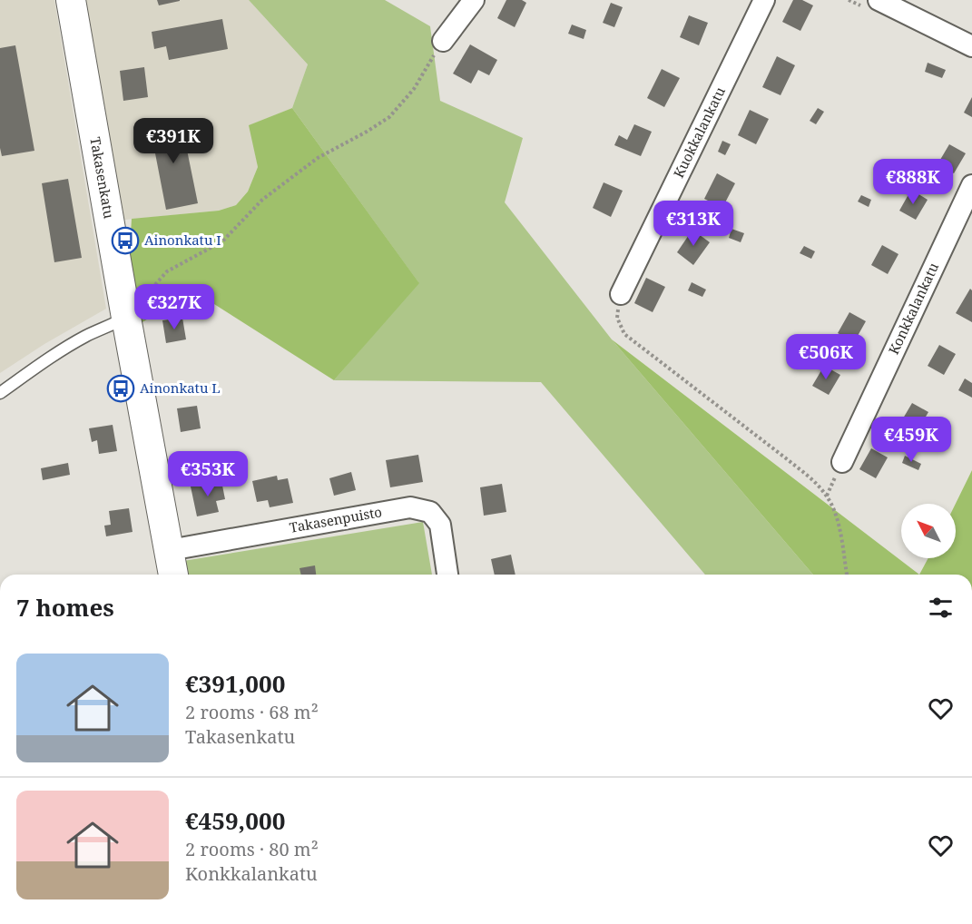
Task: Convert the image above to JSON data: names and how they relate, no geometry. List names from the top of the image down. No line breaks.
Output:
{"streets":{"street":["Kuokkalankatu","Takasenkatu","Konkkalankatu","Takasenpuisto"]},"crossings":[["Takasenkatu","Takasenpuisto"]],"places":{"bus stop":["Ainonkatu I","Ainonkatu L"]},"north":"top left","page":{"price":["€391K","€888K","€313K","€327K","€506K","€459K","€353K"],"heading":"7 homes","list":[{"name":"€391,000","note":"2 rooms · 68 m² · Takasenkatu"},{"name":"€459,000","note":"2 rooms · 80 m² · Konkkalankatu"}]}}
